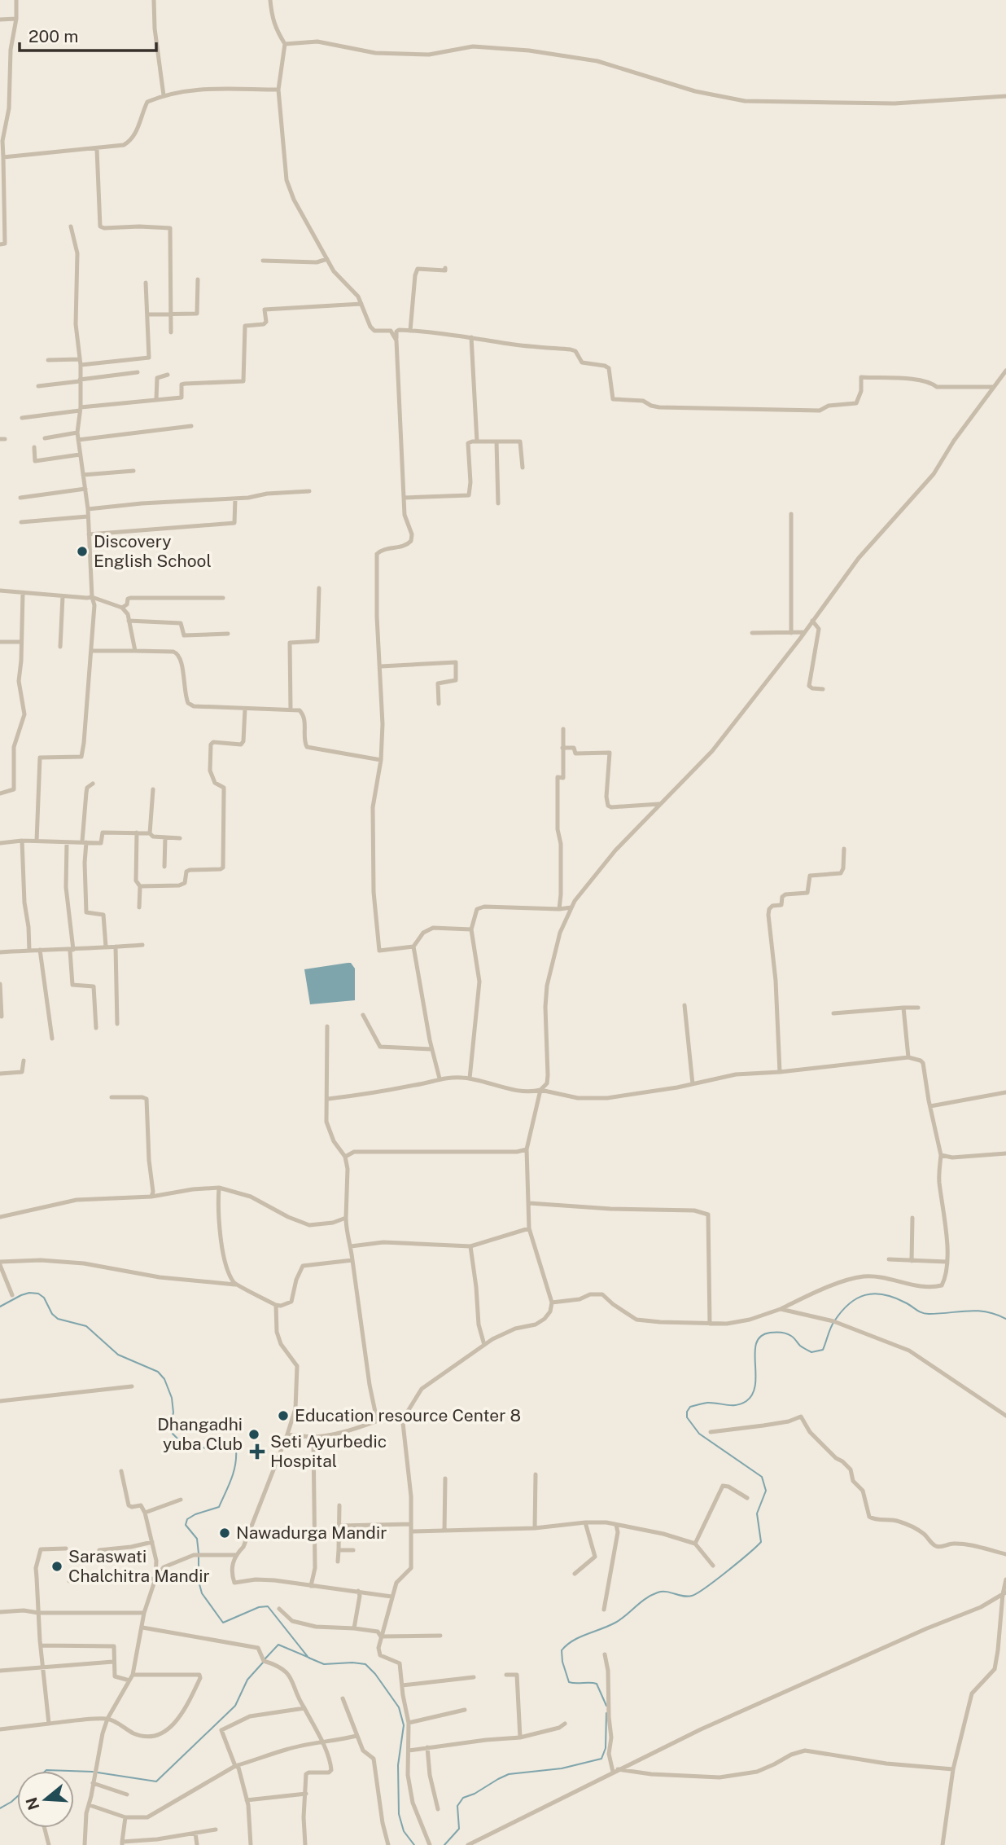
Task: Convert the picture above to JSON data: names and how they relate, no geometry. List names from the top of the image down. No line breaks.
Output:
{"places":{"other":["Discovery English School","Education resource Center 8","Dhangadhi yuba Club","Nawadurga Mandir","Saraswati Chalchitra Mandir"],"health":["Seti Ayurbedic Hospital"]},"scale_bar":"200 m","north":"left"}
